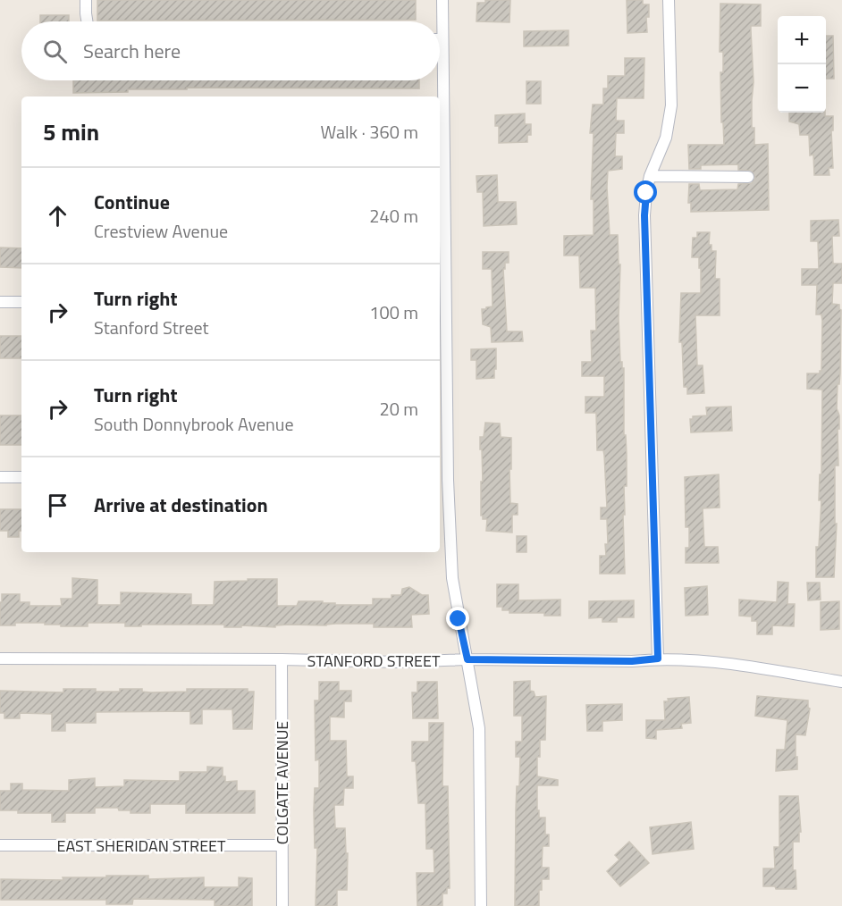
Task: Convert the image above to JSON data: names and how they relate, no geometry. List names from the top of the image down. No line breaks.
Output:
{"streets":{"street":["STANFORD STREET","COLGATE AVENUE","EAST SHERIDAN STREET"]},"crossings":[["STANFORD STREET","COLGATE AVENUE"],["COLGATE AVENUE","EAST SHERIDAN STREET"]],"page":{"map_buttons":["+","−"],"search":"Search here","heading":["5 min","Walk · 360 m"],"list":[["Continue","Crestview Avenue","240 m"],["Turn right","Stanford Street","100 m"],["Turn right","South Donnybrook Avenue","20 m"],"Arrive at destination"]}}
